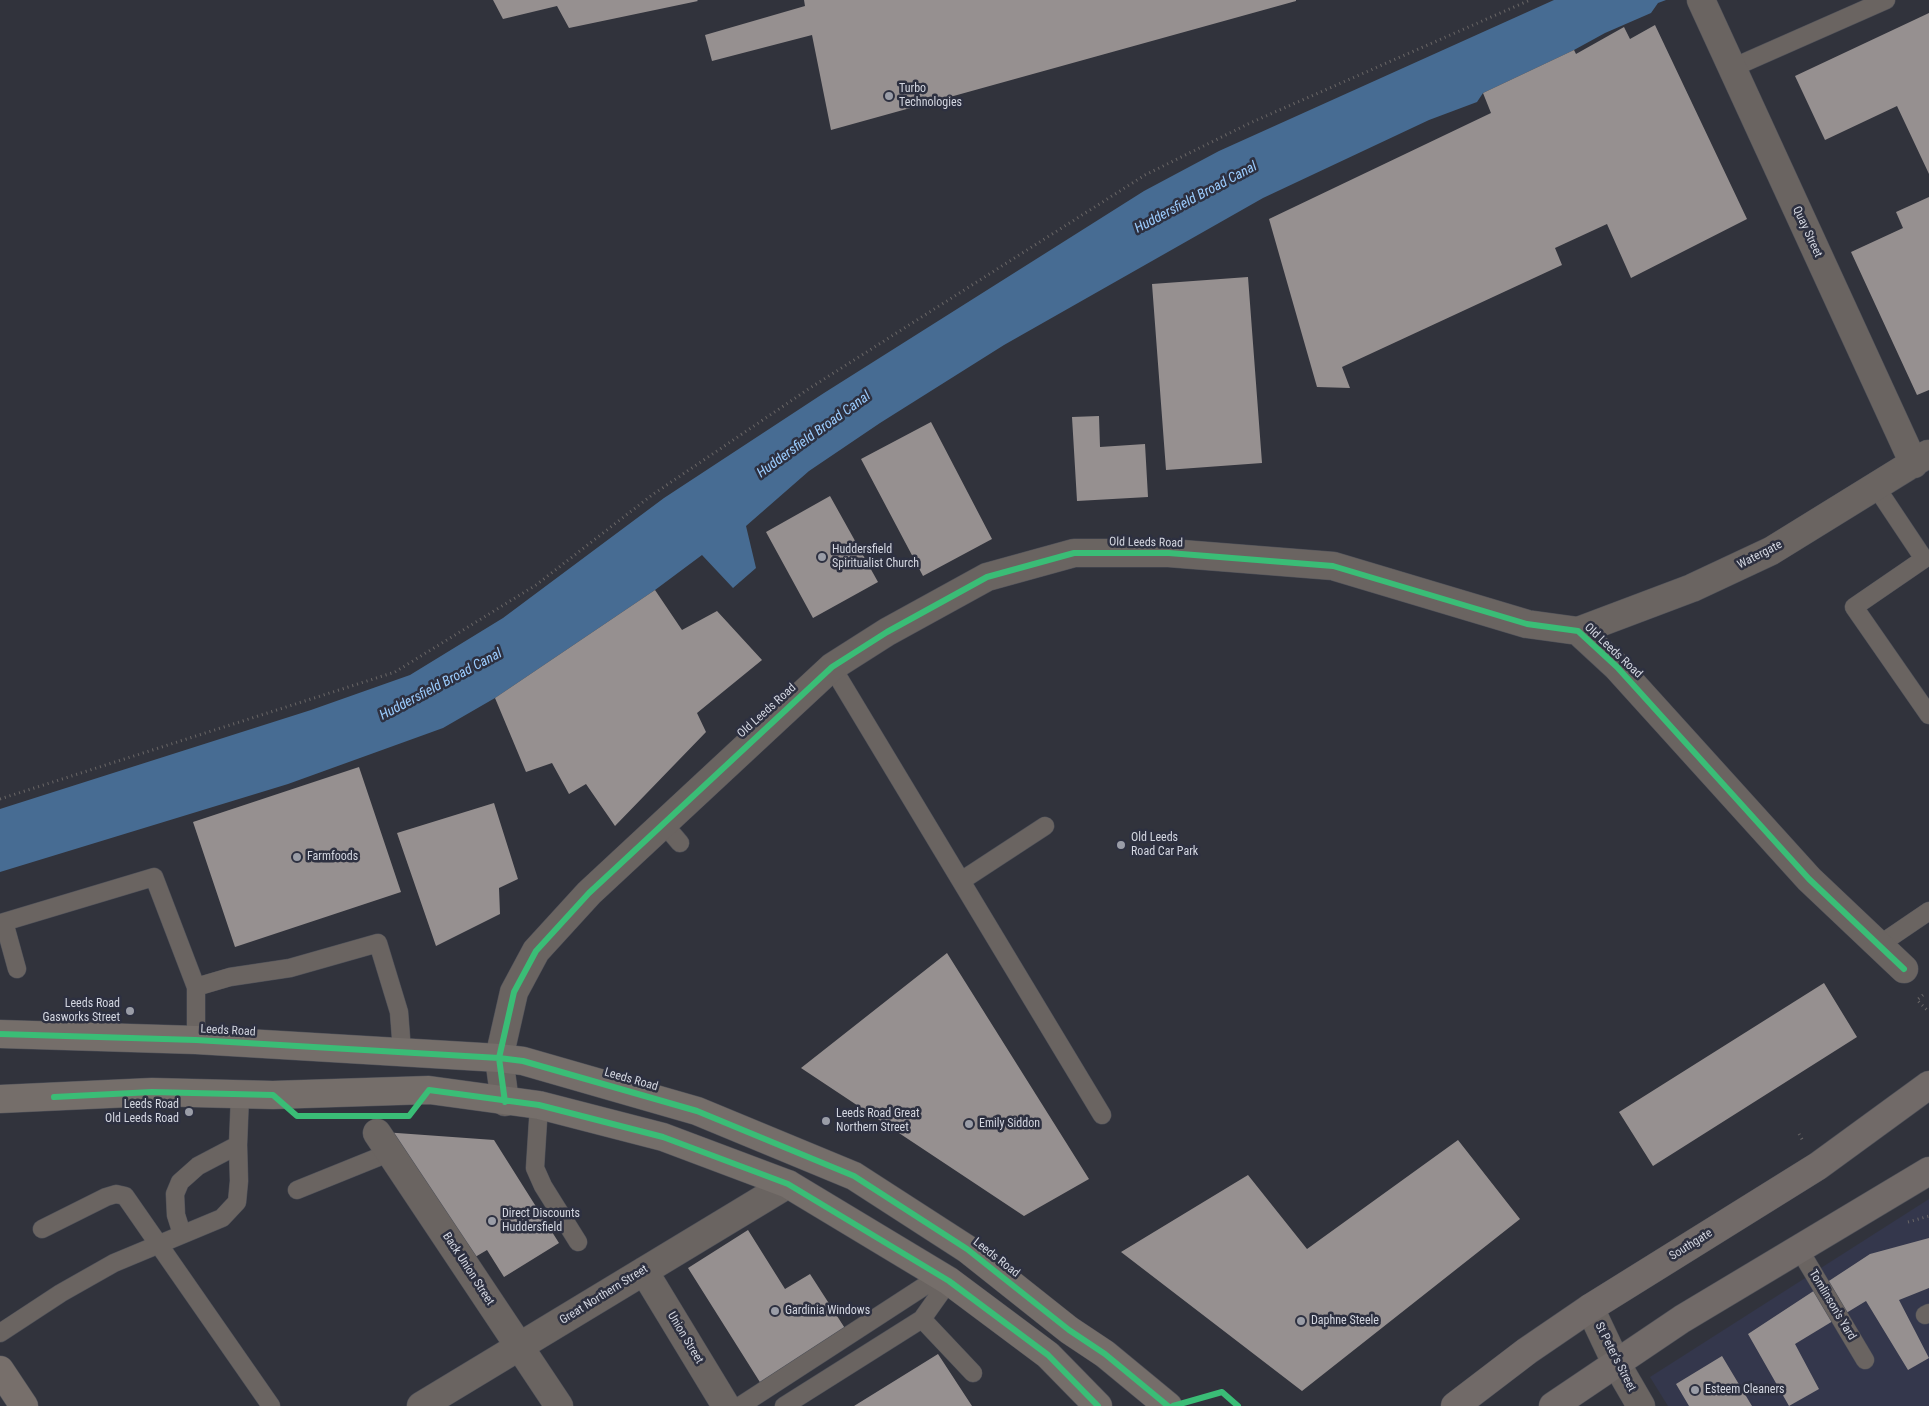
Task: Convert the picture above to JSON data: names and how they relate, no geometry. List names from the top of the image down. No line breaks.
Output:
{"streets":{"highway":["Southgate"],"main road":["Leeds Road"],"street":["Quay Street","Old Leeds Road","Watergate","Back Union Street","Great Northern Street","Union Street","St Peter's Street"],"lane":["Tomlinson's Yard"]},"crossings":[["Quay Street","Watergate"],["Old Leeds Road","Watergate"],["Old Leeds Road","Leeds Road"],["Southgate","St Peter's Street"],["Back Union Street","Great Northern Street"],["Great Northern Street","Union Street"]],"water":["Huddersfield Broad Canal"],"places":["Turbo Technologies","Huddersfield Spiritualist Church","Old Leeds Road Car Park","Farmfoods","Leeds Road Gasworks Street","Leeds Road Old Leeds Road","Leeds Road Great Northern Street","Emily Siddon","Direct Discounts Huddersfield","Gardinia Windows","Daphne Steele","Esteem Cleaners"]}
